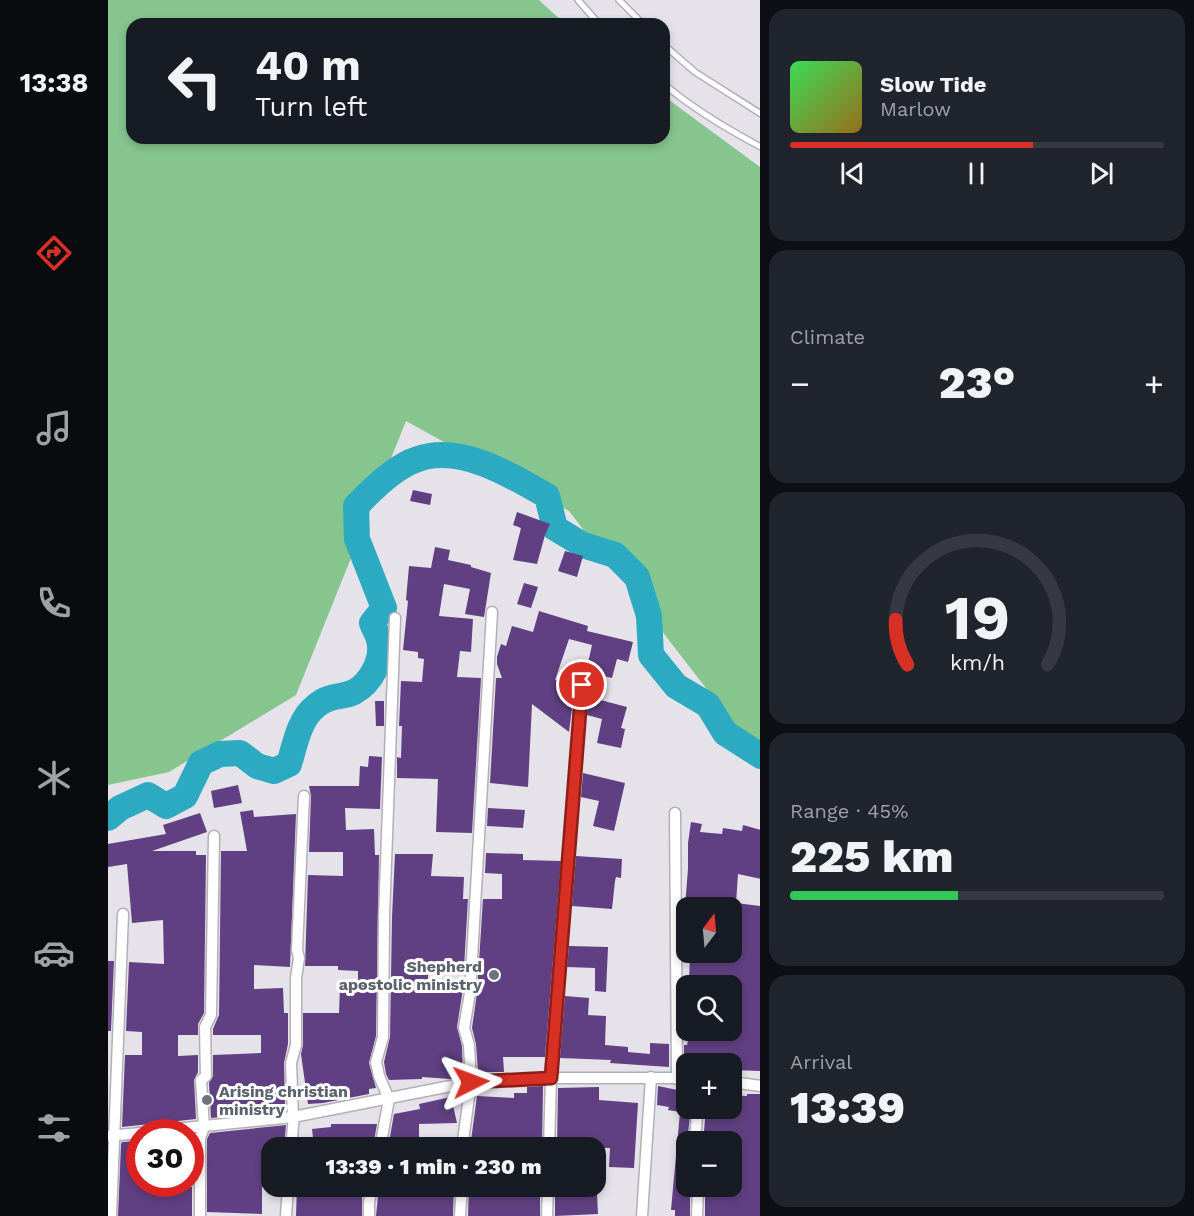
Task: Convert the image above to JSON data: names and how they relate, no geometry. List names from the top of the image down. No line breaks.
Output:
{"places":["Shepherd apostolic ministry","Arising christian ministry"],"north":"top","page":{"tabs":"13:38","turn":["40 m","Turn left"],"song":["Slow Tide","Marlow"],"tile":["Climate",["Range · 45%","225 km"],["Arrival","13:39"]],"heat":["−","23°","+"],"map_buttons":["+","−"],"limit":"30","trip":"13:39 · 1 min · 230 m","gauge":["19","km/h"]}}
